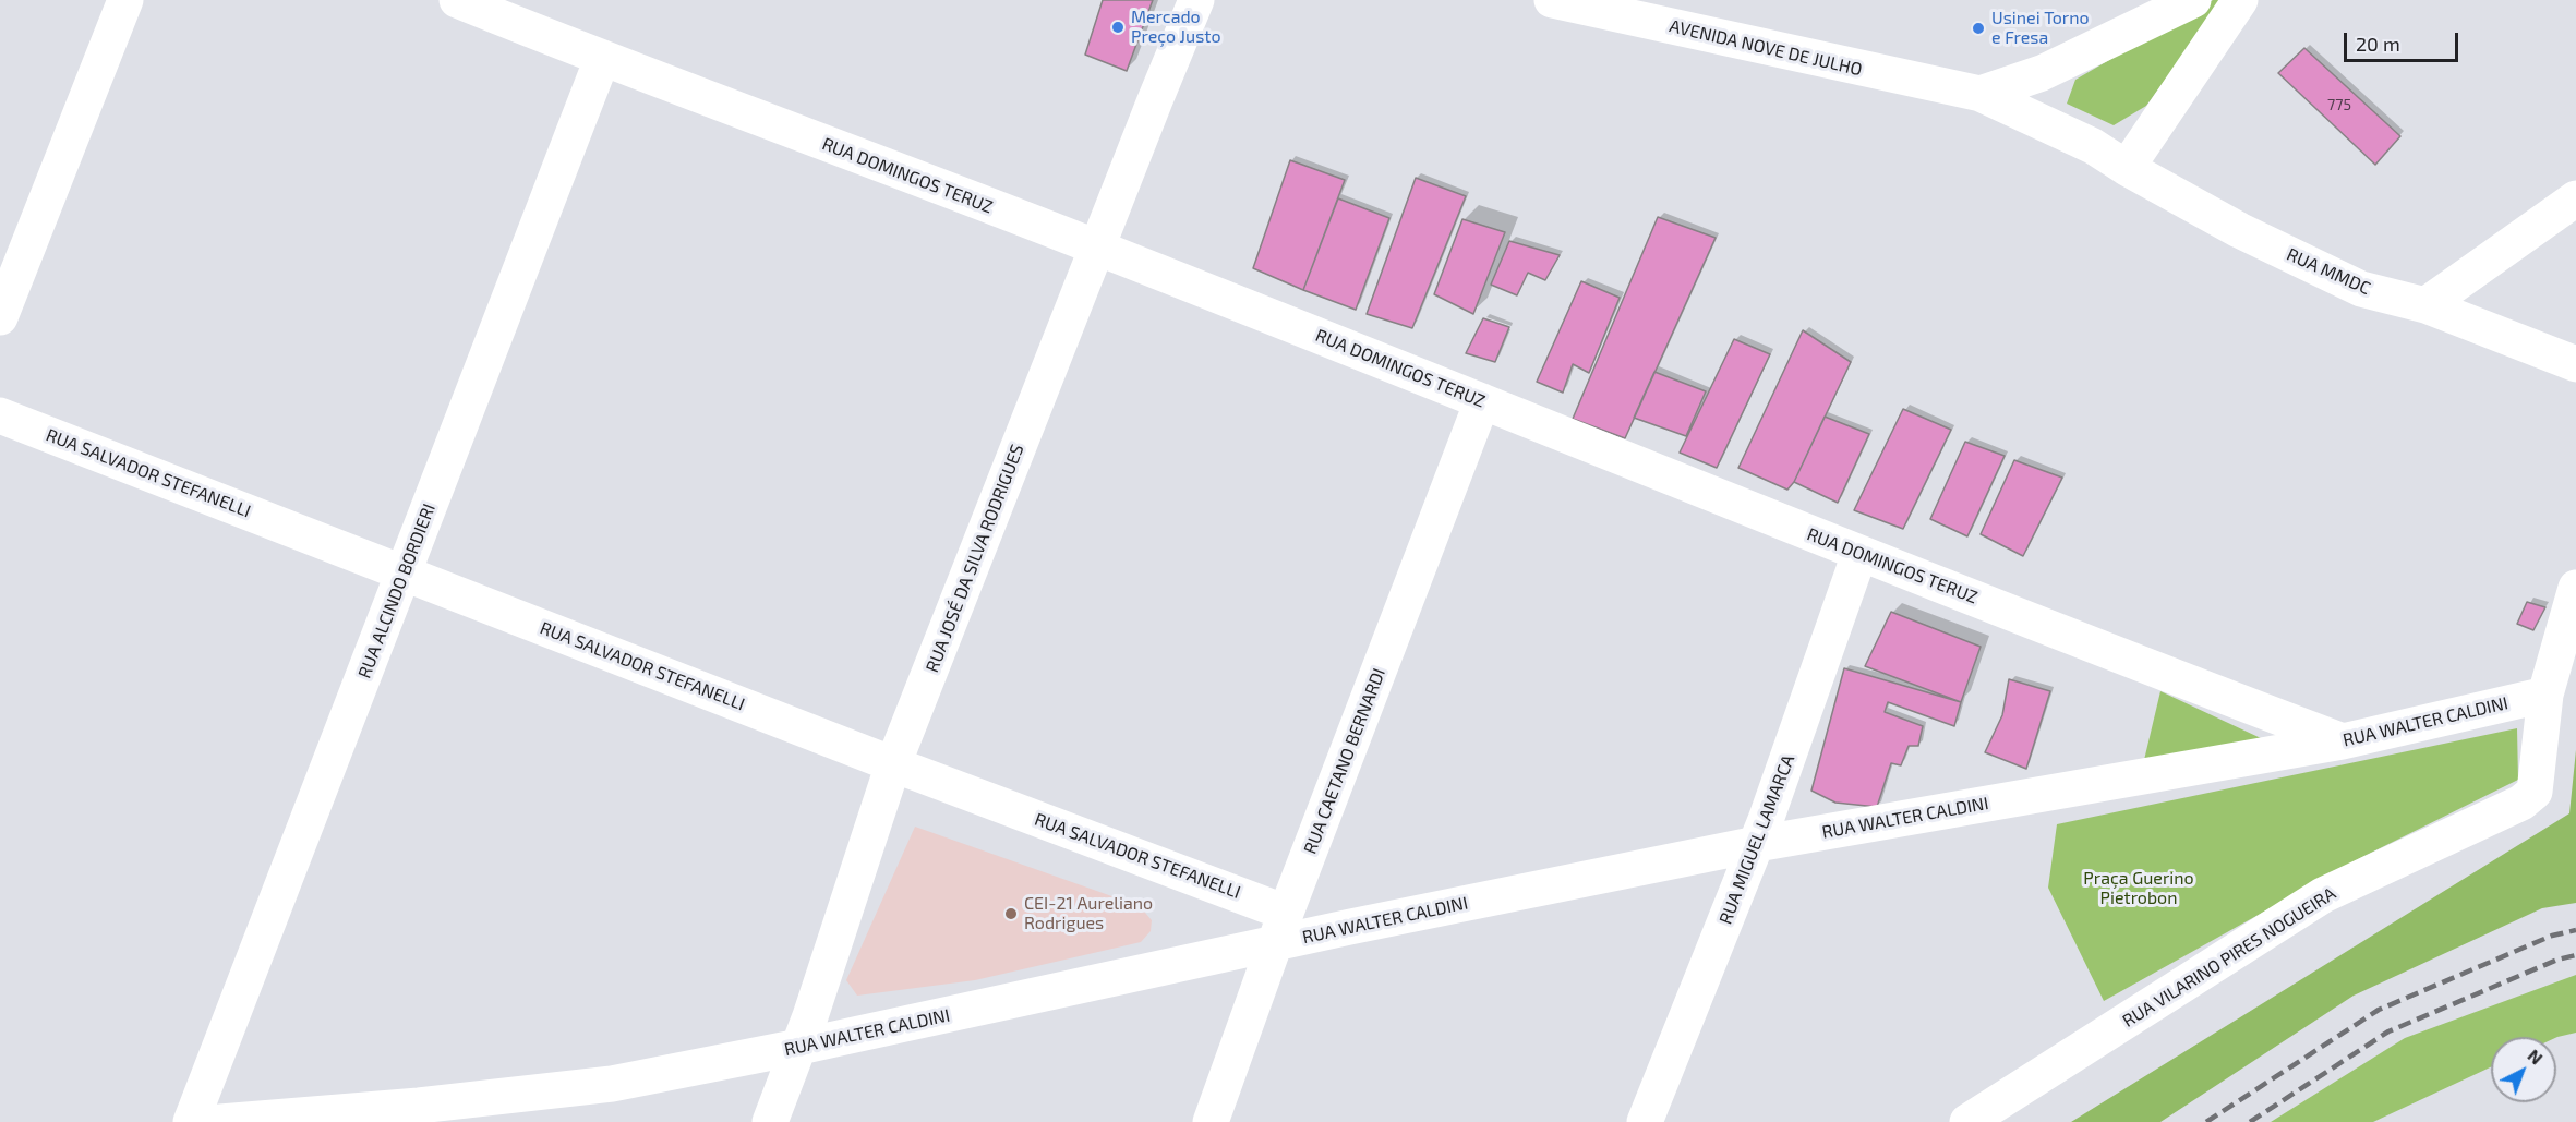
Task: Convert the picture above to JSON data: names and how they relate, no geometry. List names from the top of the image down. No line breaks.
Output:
{"streets":{"street":["AVENIDA NOVE DE JULHO","RUA DOMINGOS TERUZ","RUA MMDC","RUA SALVADOR STEFANELLI","RUA JOSÉ DA SILVA RODRIGUES","RUA ALCINDO BORDIERI","RUA WALTER CALDINI","RUA CAETANO BERNARDI","RUA MIGUEL LAMARCA","RUA VILARINO PIRES NOGUEIRA"]},"crossings":[["AVENIDA NOVE DE JULHO","RUA MMDC"],["RUA DOMINGOS TERUZ","RUA JOSÉ DA SILVA RODRIGUES"],["RUA DOMINGOS TERUZ","RUA ALCINDO BORDIERI"],["RUA DOMINGOS TERUZ","RUA WALTER CALDINI"],["RUA DOMINGOS TERUZ","RUA CAETANO BERNARDI"],["RUA DOMINGOS TERUZ","RUA MIGUEL LAMARCA"],["RUA SALVADOR STEFANELLI","RUA JOSÉ DA SILVA RODRIGUES"],["RUA SALVADOR STEFANELLI","RUA ALCINDO BORDIERI"],["RUA SALVADOR STEFANELLI","RUA WALTER CALDINI"],["RUA SALVADOR STEFANELLI","RUA CAETANO BERNARDI"],["RUA JOSÉ DA SILVA RODRIGUES","RUA WALTER CALDINI"],["RUA WALTER CALDINI","RUA CAETANO BERNARDI"],["RUA WALTER CALDINI","RUA MIGUEL LAMARCA"],["RUA WALTER CALDINI","RUA VILARINO PIRES NOGUEIRA"]],"parks":["Praça Guerino Pietrobon"],"places":["Mercado Preço Justo","Usinei Torno e Fresa","CEI-21 Aureliano Rodrigues"],"house_numbers":["775"],"scale_bar":"20 m","north":"top right"}
